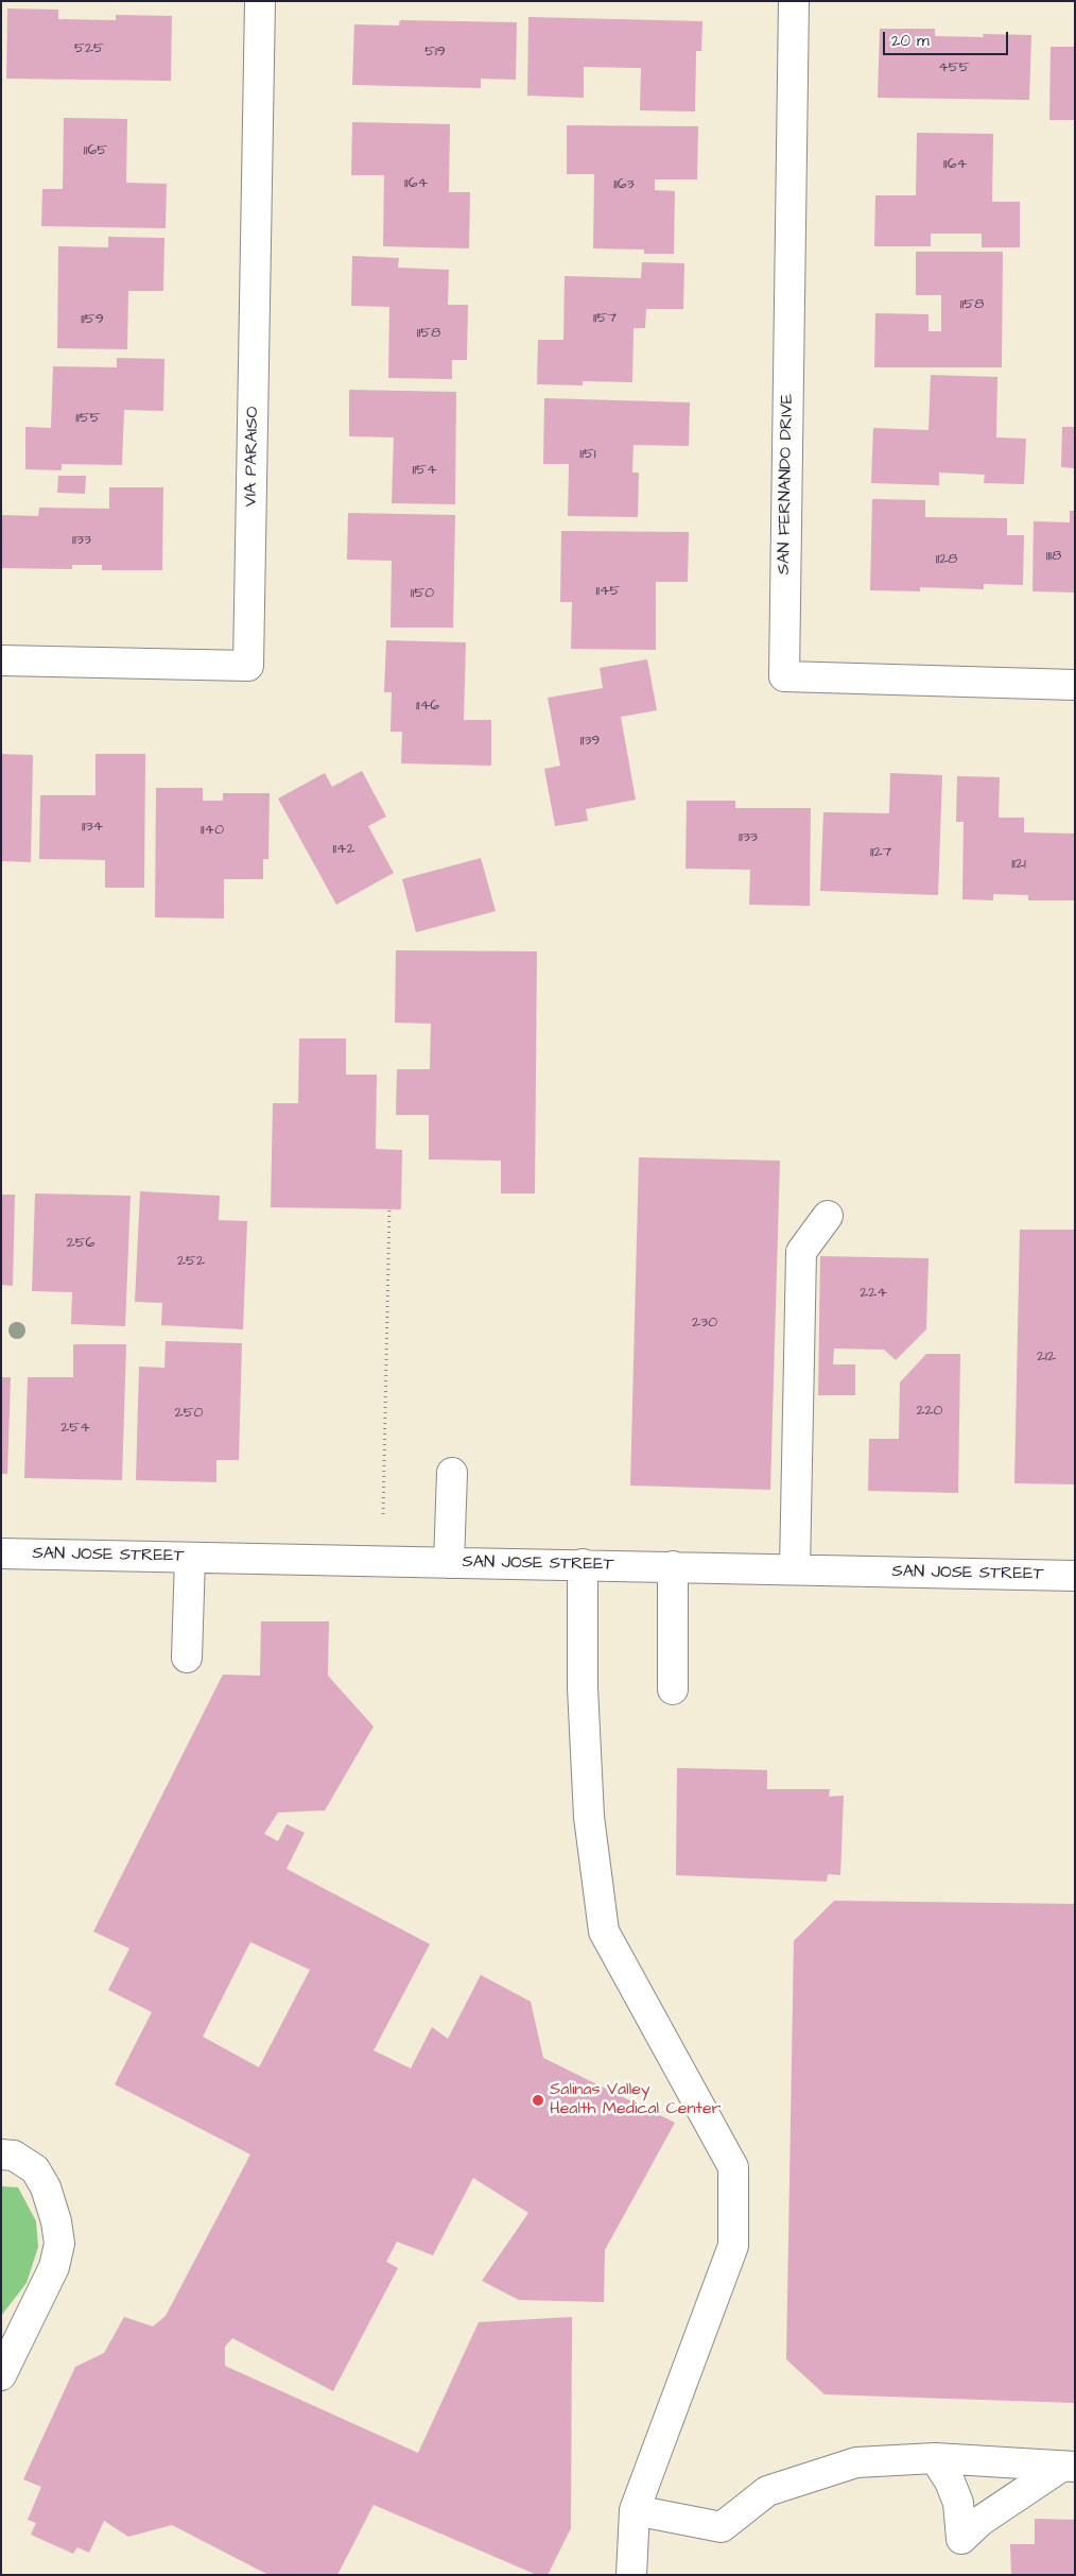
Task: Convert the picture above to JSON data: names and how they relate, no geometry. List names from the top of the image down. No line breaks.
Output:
{"streets":{"street":["VIA PARAISO","SAN FERNANDO DRIVE","SAN JOSE STREET"]},"places":["Salinas Valley Health Medical Center"],"house_numbers":["525","519","455","1165","1164","1164","1163","1158","1157","1159","1158","1155","1151","1154","1133","1118","1128","1145","1150","1146","1139","1134","1140","1133","1142","1127","1121","256","252","224","230","212","220","250","254"],"scale_bar":"20 m"}
